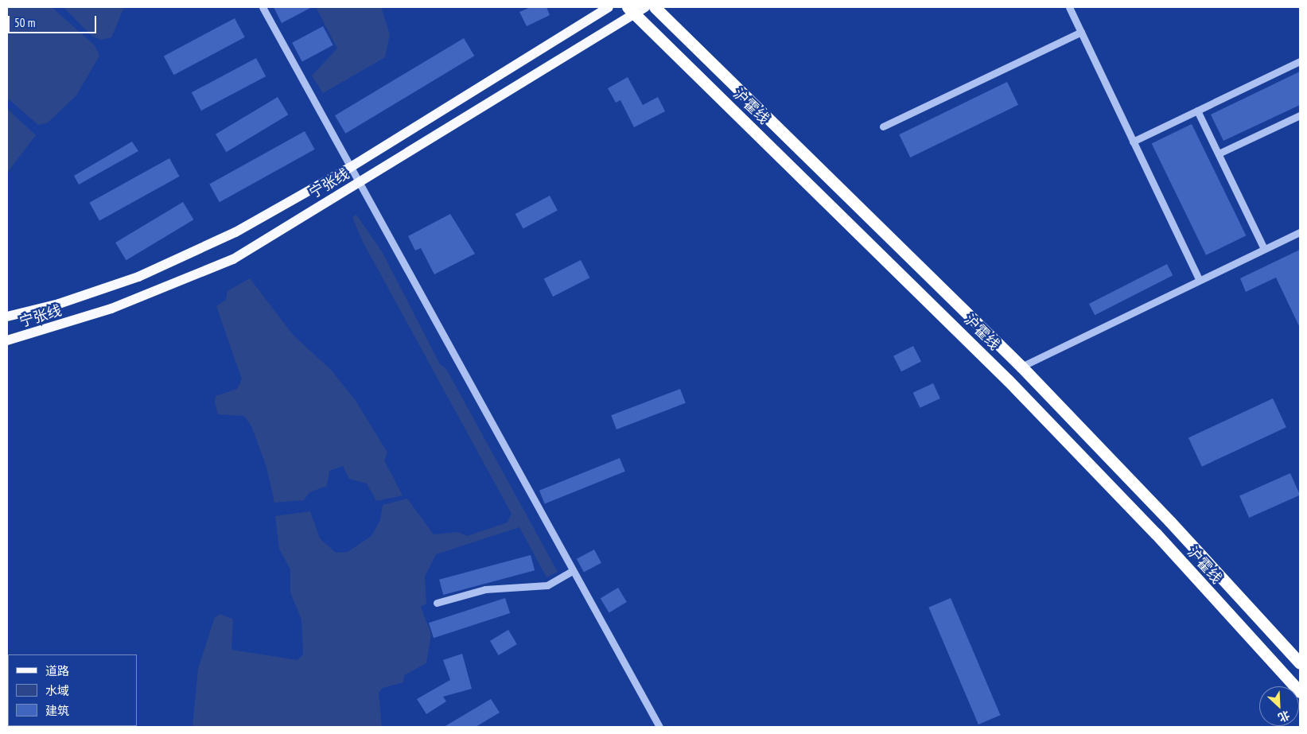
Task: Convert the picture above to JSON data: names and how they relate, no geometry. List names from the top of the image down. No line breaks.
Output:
{"streets":{"highway":["沪霍线"],"main road":["宁张线"]},"crossings":[["沪霍线","宁张线"]],"legend":["道路","水域","建筑"],"scale_bar":"50 m","north":"bottom right"}
